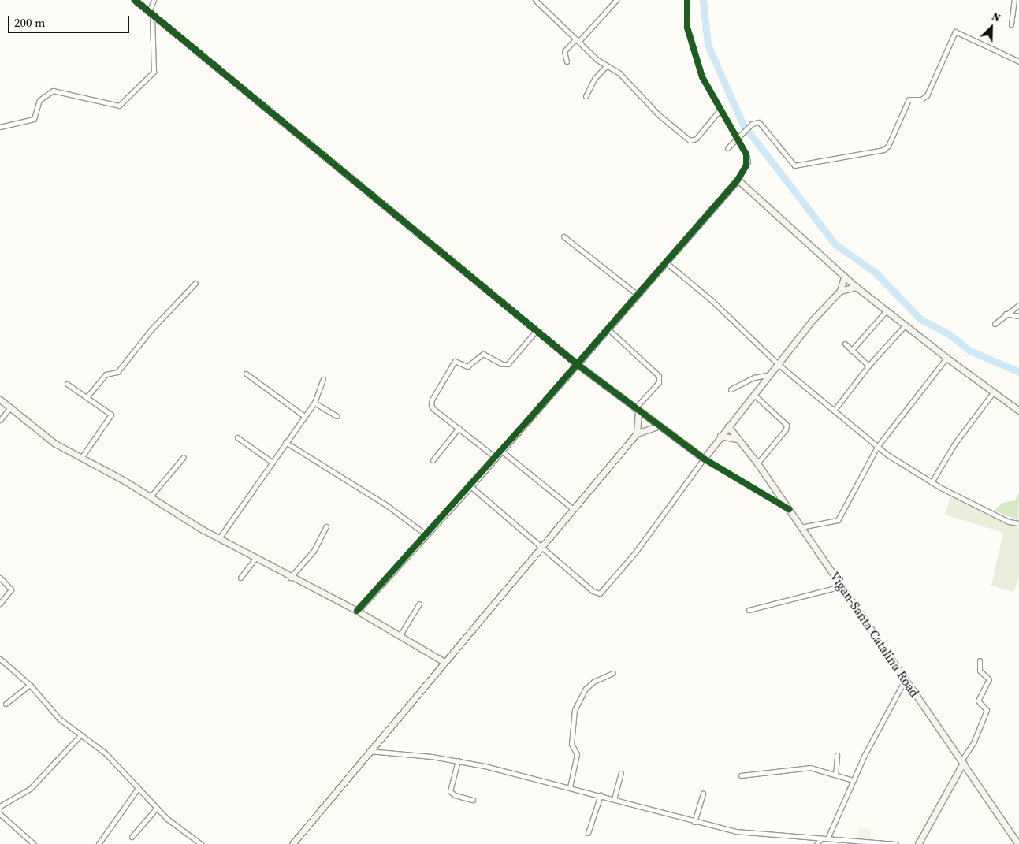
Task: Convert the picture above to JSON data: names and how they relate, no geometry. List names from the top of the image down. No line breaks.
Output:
{"streets":{"street":["Vigan-Santa Catalina Road"]},"scale_bar":"200 m","north":"top right"}
